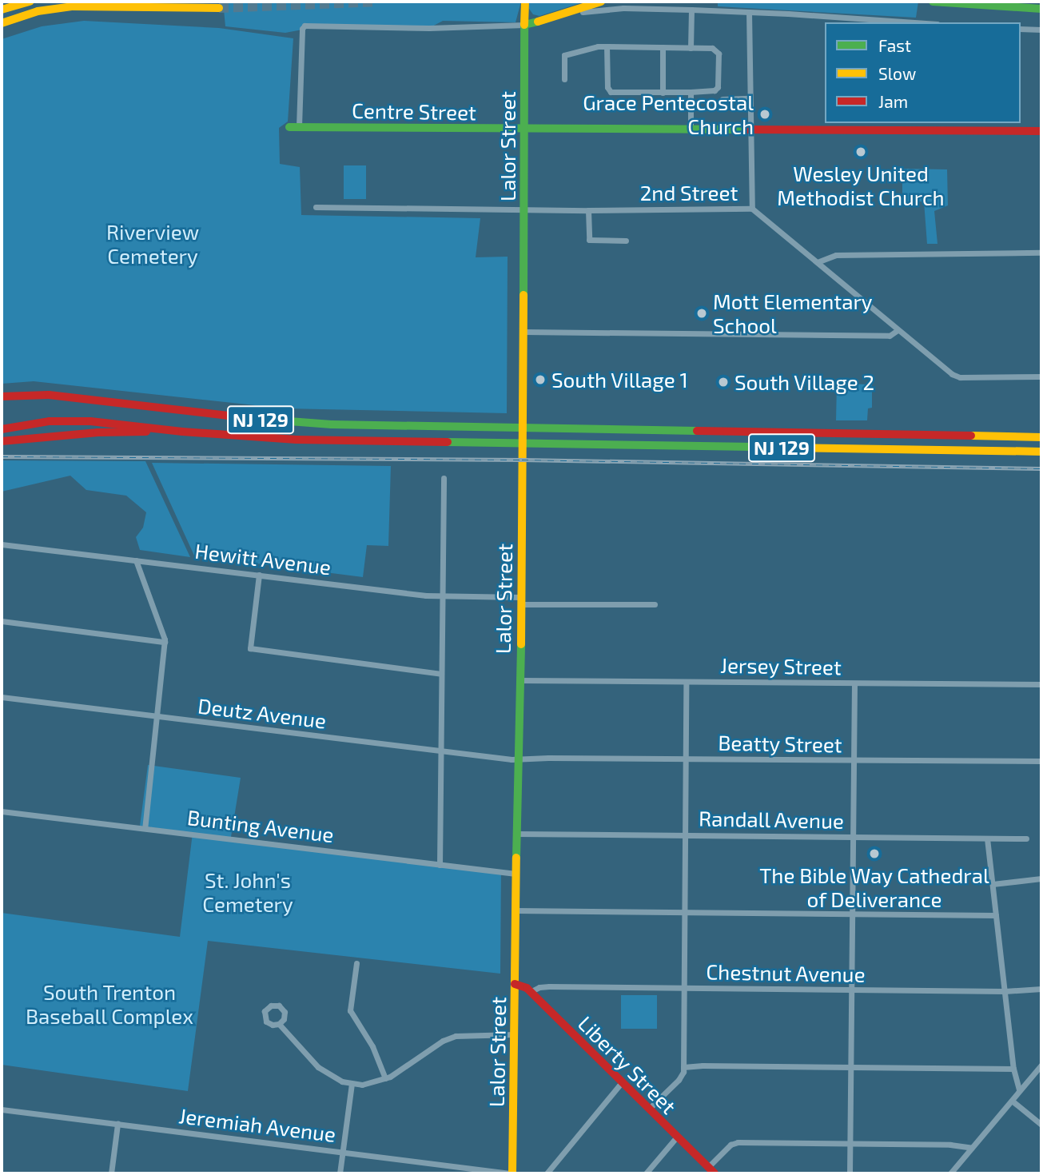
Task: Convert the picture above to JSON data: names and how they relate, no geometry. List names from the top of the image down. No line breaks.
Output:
{"streets":{"main road":["Centre Street","Lalor Street","NJ 129","Liberty Street"],"street":["2nd Street","Hewitt Avenue","Jersey Street","Deutz Avenue","Beatty Street","Randall Avenue","Bunting Avenue","Chestnut Avenue","Jeremiah Avenue"]},"crossings":[["Centre Street","Lalor Street"],["Lalor Street","2nd Street"],["Lalor Street","NJ 129"],["Lalor Street","Hewitt Avenue"],["Lalor Street","Jersey Street"],["Lalor Street","Deutz Avenue"],["Lalor Street","Beatty Street"],["Lalor Street","Randall Avenue"],["Lalor Street","Bunting Avenue"],["Lalor Street","Liberty Street"],["Lalor Street","Jeremiah Avenue"],["Deutz Avenue","Beatty Street"],["Chestnut Avenue","Liberty Street"]],"parks":["Riverview Cemetery","St. John's Cemetery","South Trenton Baseball Complex"],"places":["Grace Pentecostal Church","Wesley United Methodist Church","Mott Elementary School","South Village 1","South Village 2","The Bible Way Cathedral of Deliverance"],"legend":["Fast","Slow","Jam"]}
